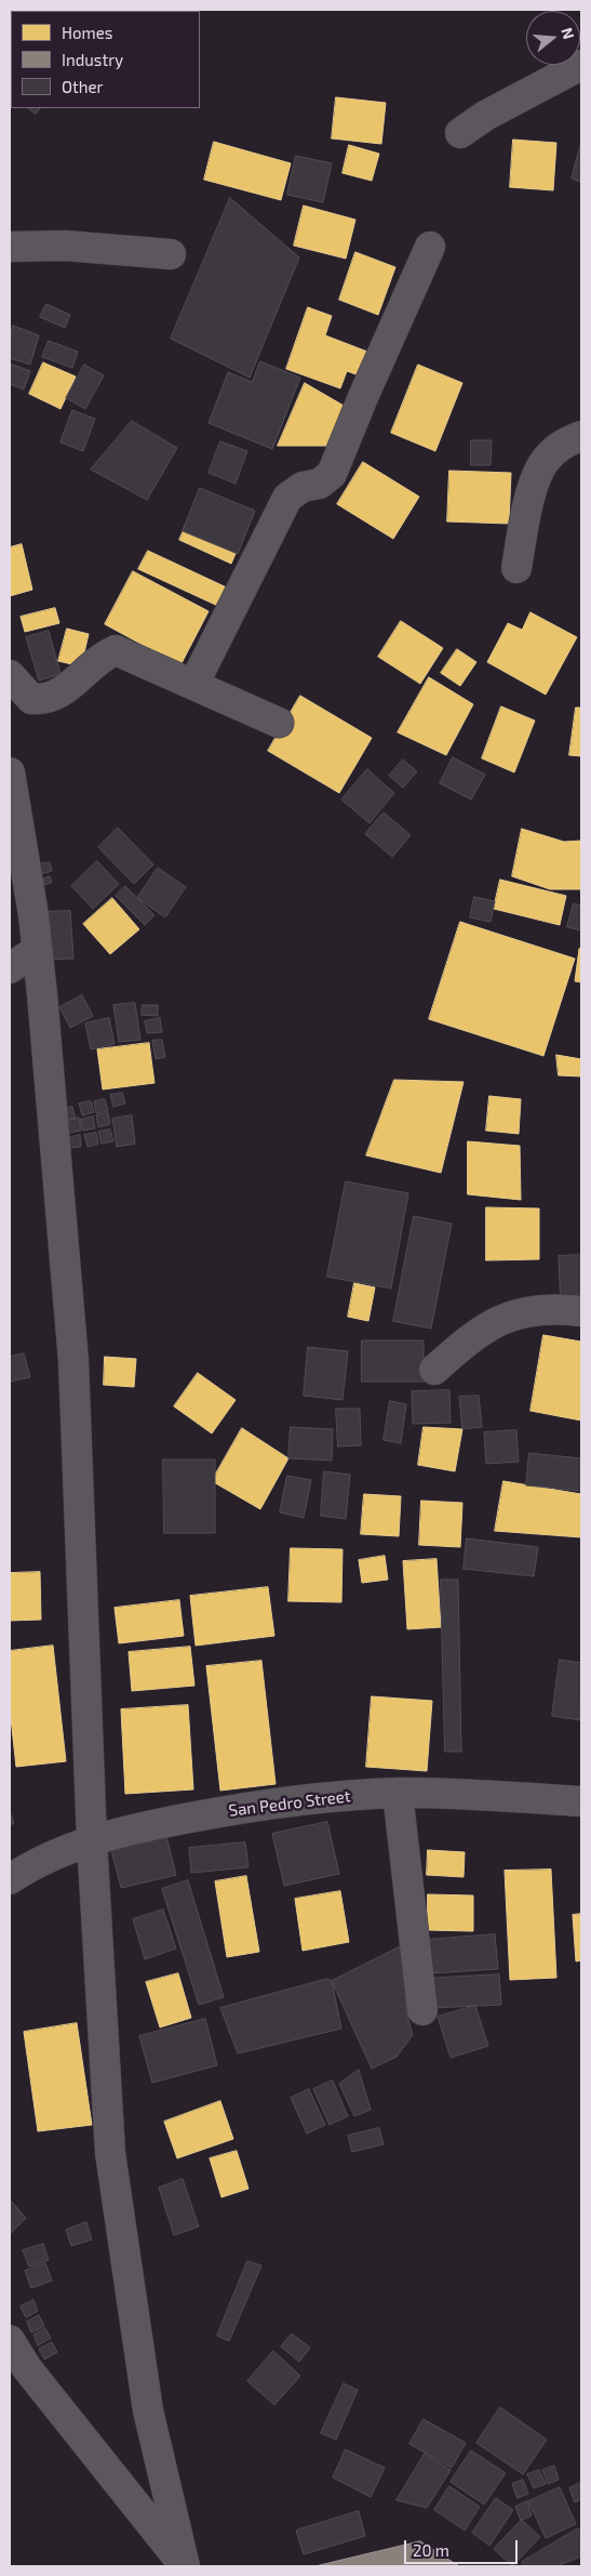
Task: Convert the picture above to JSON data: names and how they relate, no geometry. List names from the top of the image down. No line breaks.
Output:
{"streets":{"street":["San Pedro Street"]},"legend":["Homes","Industry","Other"],"scale_bar":"20 m","north":"right"}
